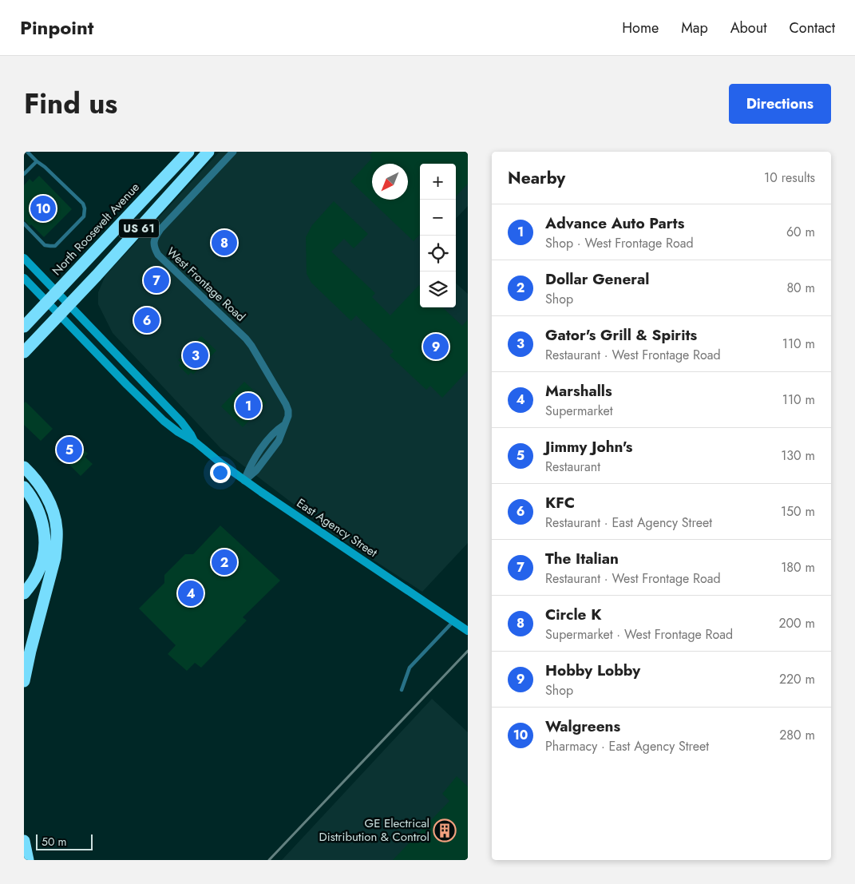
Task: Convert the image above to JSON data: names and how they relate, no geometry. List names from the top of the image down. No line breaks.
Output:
{"streets":{"highway":["US 61","North Roosevelt Avenue"],"main road":["East Agency Street"],"street":["West Frontage Road"]},"crossings":[["US 61","East Agency Street"],["North Roosevelt Avenue","East Agency Street"],["West Frontage Road","East Agency Street"]],"places":{"building":["GE Electrical Distribution & Control"]},"scale_bar":"50 m","north":"bottom left","page":{"header":"Pinpoint","nav":["Home","Map","About","Contact"],"title":"Find us","buttons":"Directions","heading":["Nearby","10 results"],"map_buttons":["+","−"],"pins":["10","8","7","6","9","3","1","5","2","4"],"list":[{"mark":"1","name":"Advance Auto Parts","note":"Shop · West Frontage Road","value":"60 m"},{"mark":"2","name":"Dollar General","note":"Shop","value":"80 m"},{"mark":"3","name":"Gator's Grill & Spirits","note":"Restaurant · West Frontage Road","value":"110 m"},{"mark":"4","name":"Marshalls","note":"Supermarket","value":"110 m"},{"mark":"5","name":"Jimmy John's","note":"Restaurant","value":"130 m"},{"mark":"6","name":"KFC","note":"Restaurant · East Agency Street","value":"150 m"},{"mark":"7","name":"The Italian","note":"Restaurant · West Frontage Road","value":"180 m"},{"mark":"8","name":"Circle K","note":"Supermarket · West Frontage Road","value":"200 m"},{"mark":"9","name":"Hobby Lobby","note":"Shop","value":"220 m"},{"mark":"10","name":"Walgreens","note":"Pharmacy · East Agency Street","value":"280 m"}],"scale":"50 m"}}
